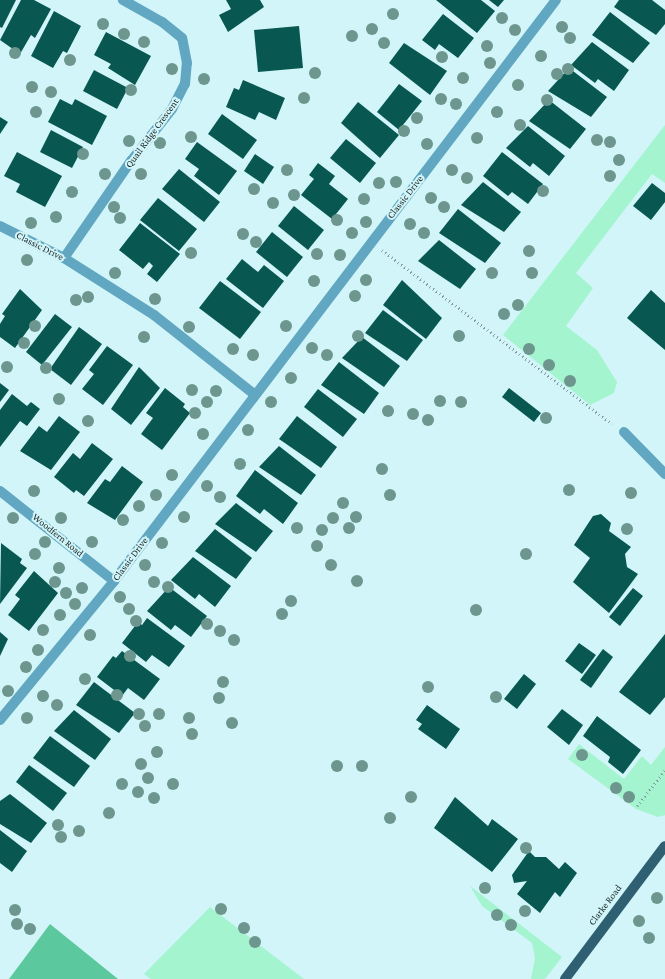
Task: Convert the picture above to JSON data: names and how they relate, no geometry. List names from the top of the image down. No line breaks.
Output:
{"streets":{"main road":["Clarke Road"],"street":["Quail Ridge Crescent","Classic Drive","Woodfern Road"]},"crossings":[["Quail Ridge Crescent","Classic Drive"],["Classic Drive","Woodfern Road"]]}
